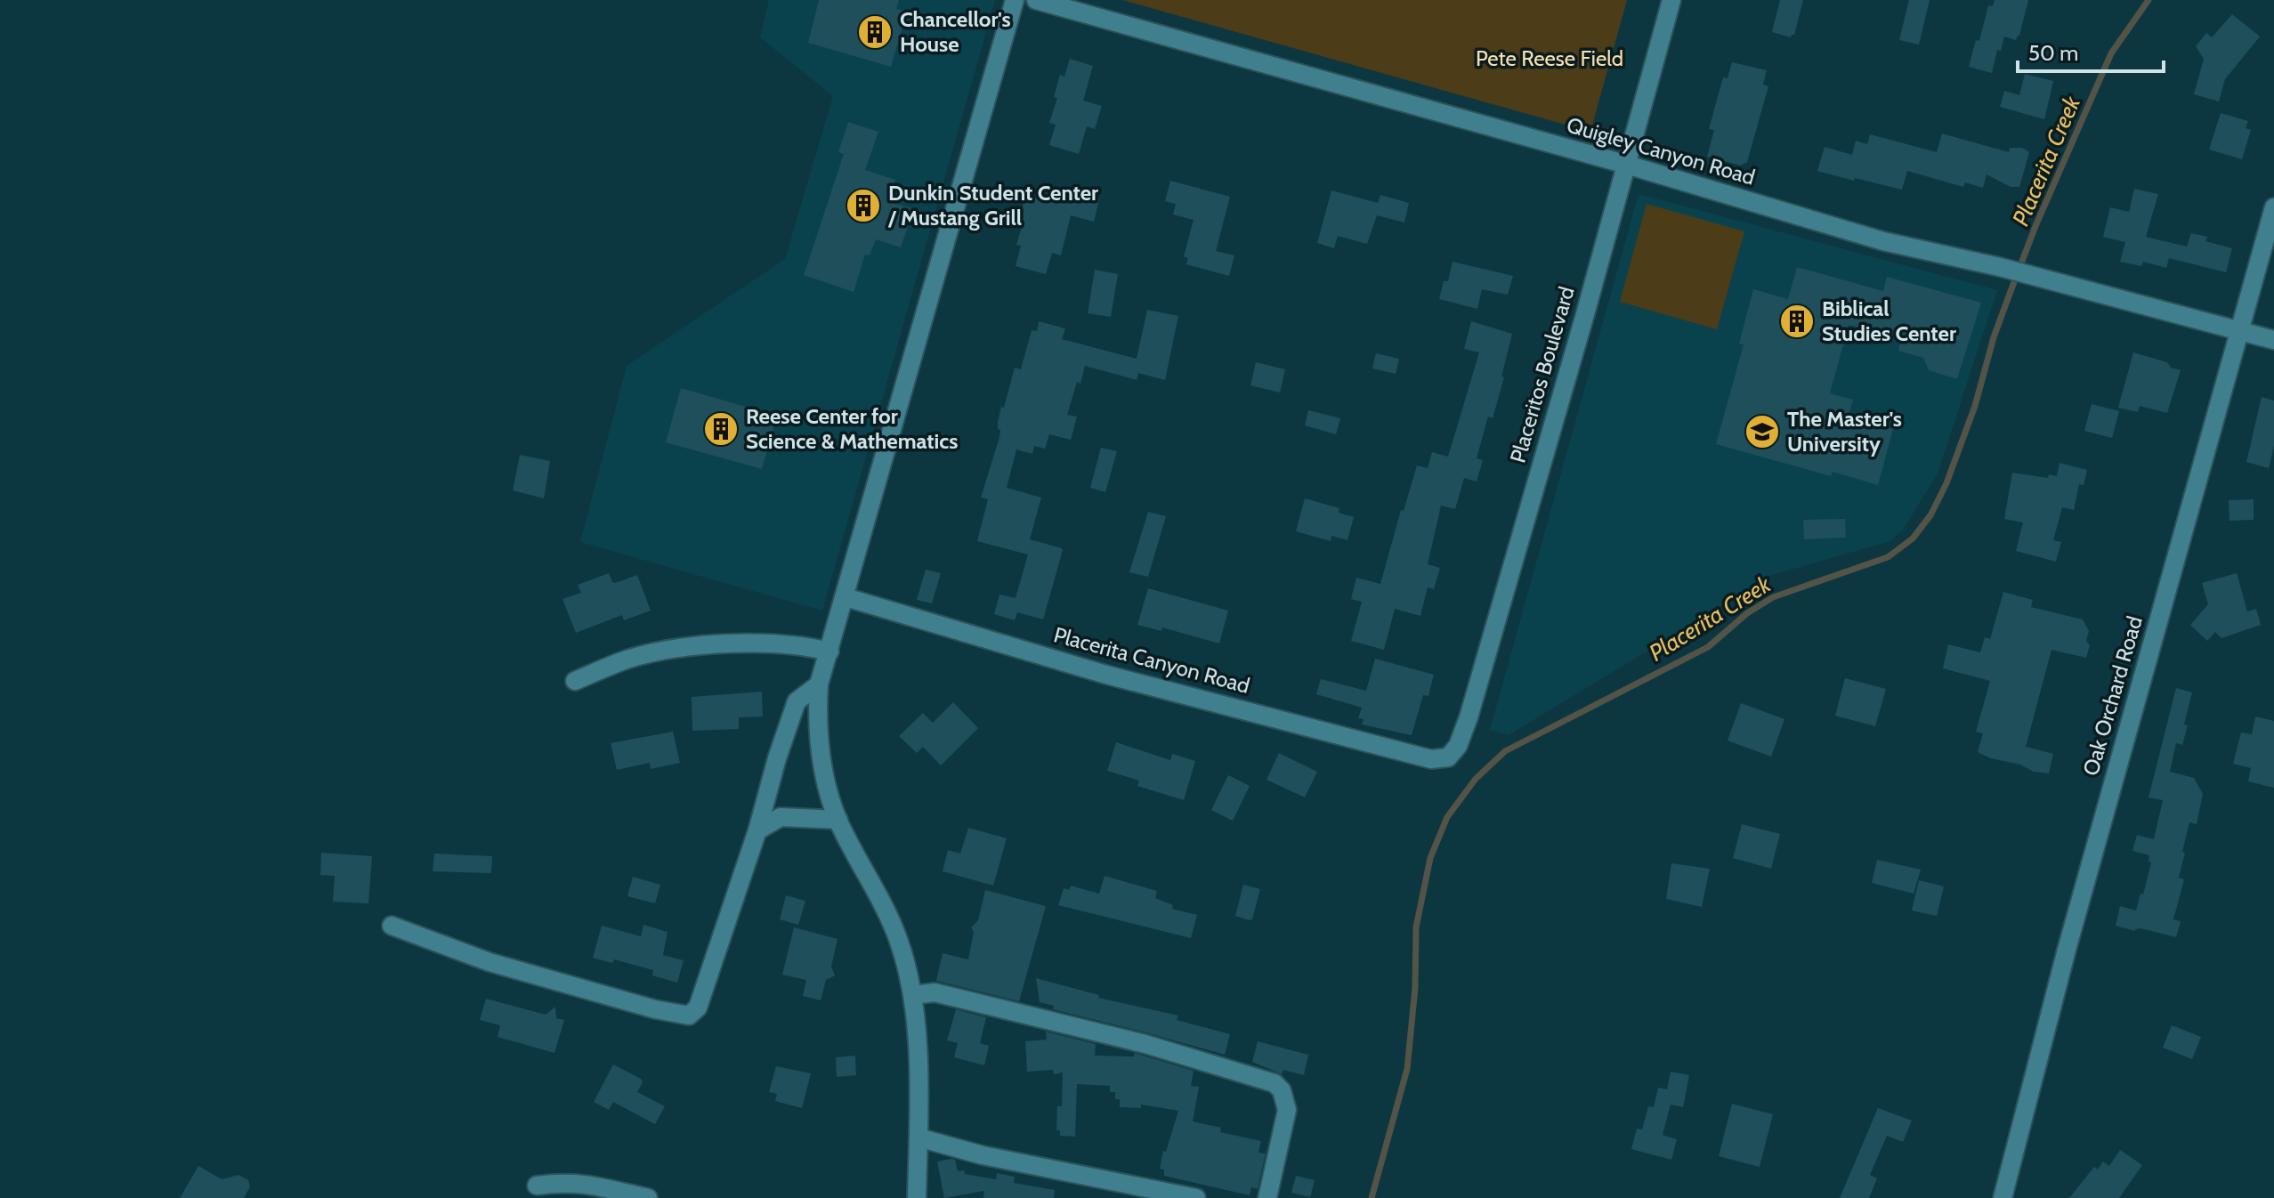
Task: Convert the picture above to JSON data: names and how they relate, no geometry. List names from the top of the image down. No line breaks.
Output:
{"streets":{"street":["Quigley Canyon Road","Placeritos Boulevard","Placerita Canyon Road","Oak Orchard Road"]},"crossings":[["Quigley Canyon Road","Placeritos Boulevard"],["Quigley Canyon Road","Oak Orchard Road"],["Placeritos Boulevard","Placerita Canyon Road"]],"water":["Placerita Creek"],"parks":["Pete Reese Field"],"places":{"building":["Chancellor's House","Dunkin Student Center / Mustang Grill","Biblical Studies Center","Reese Center for Science & Mathematics"],"school or university":["The Master's University"]},"scale_bar":"50 m"}
